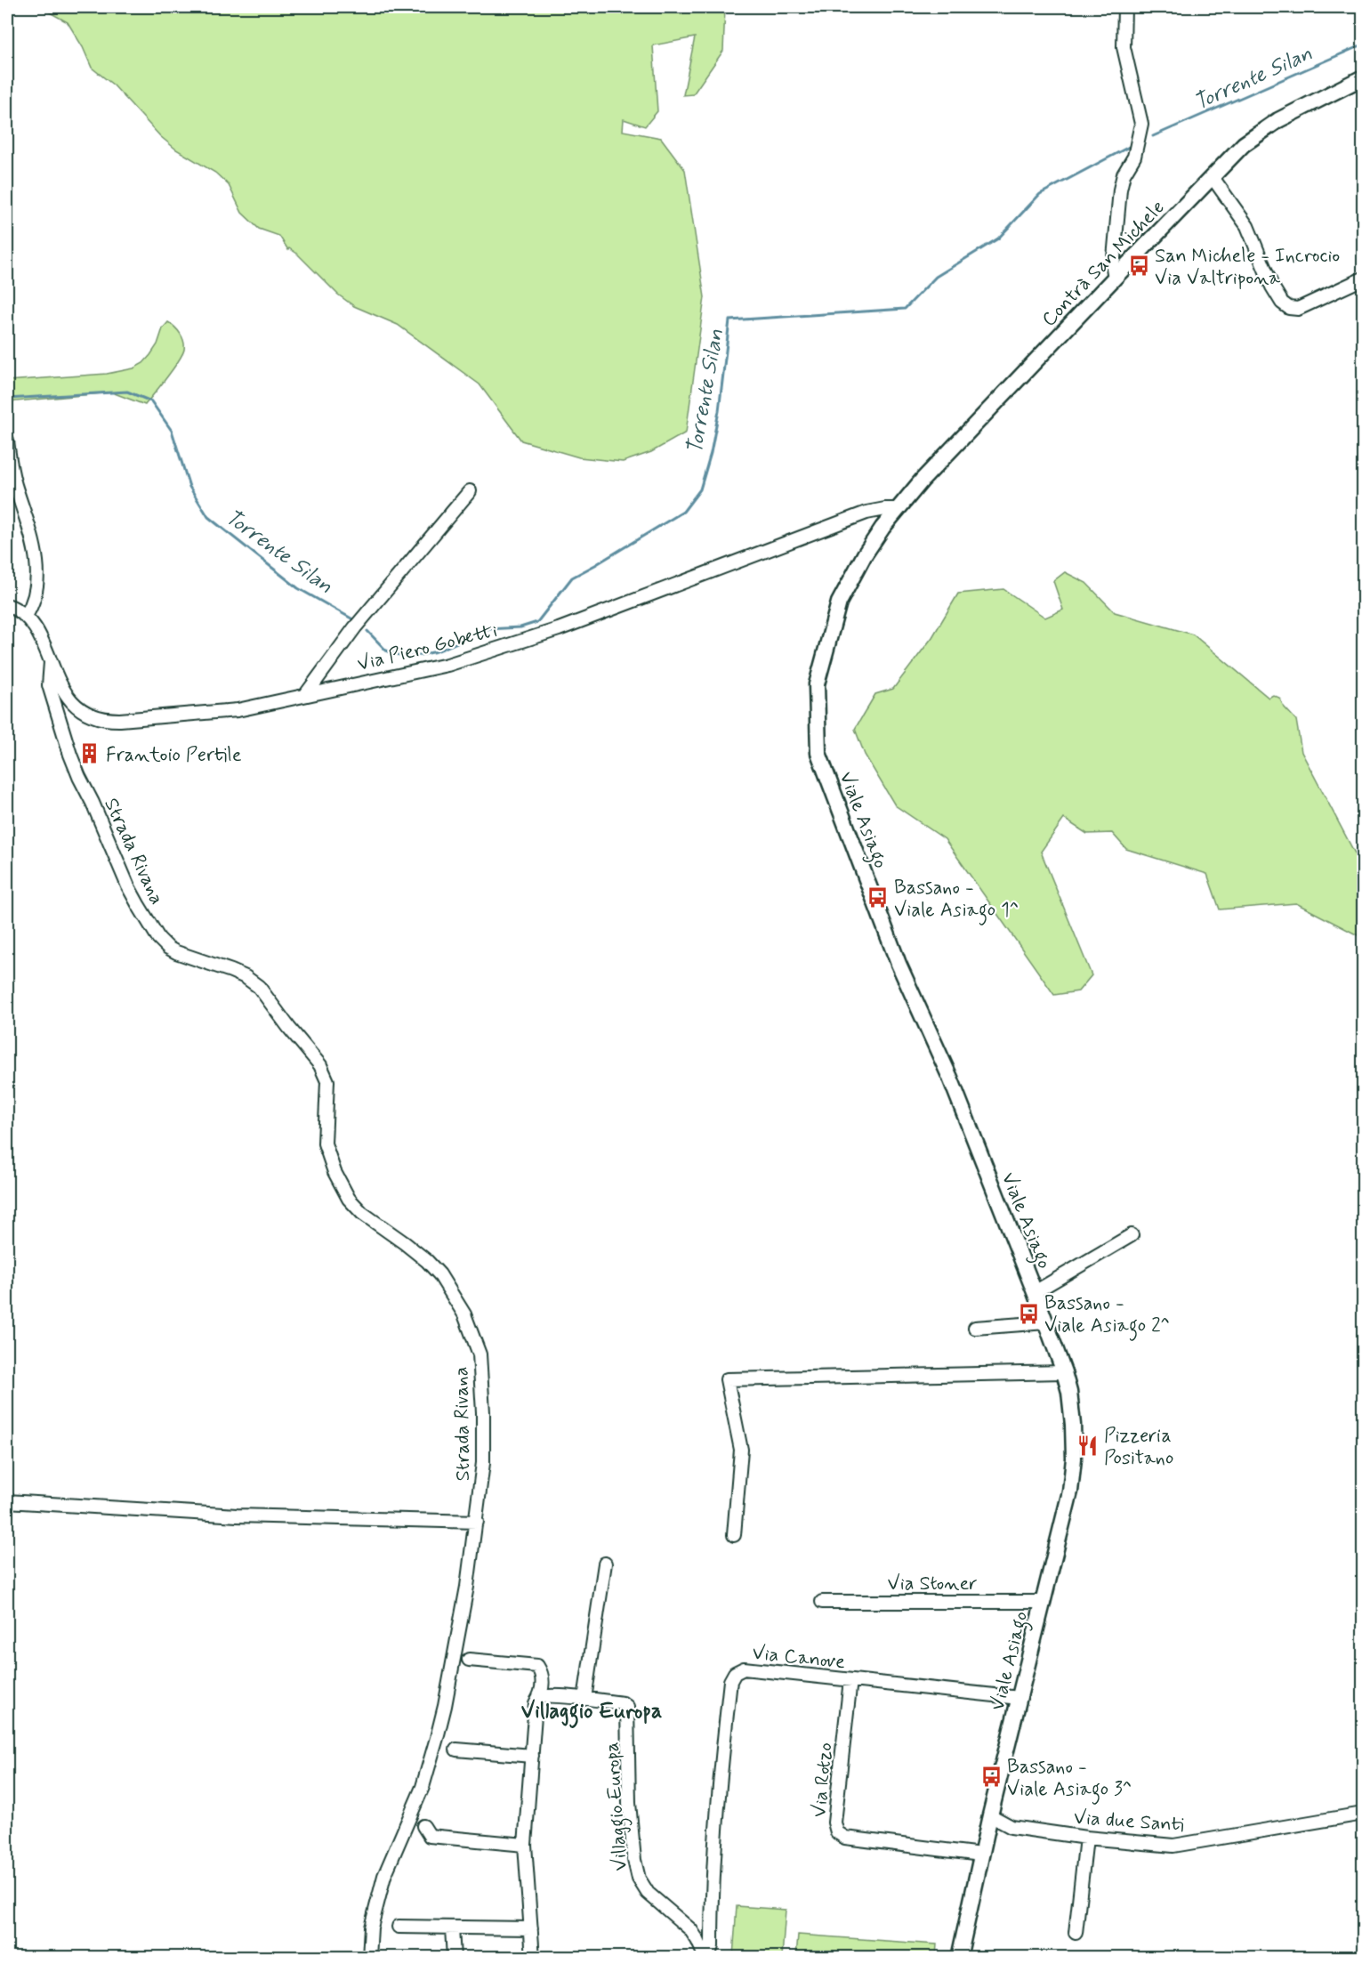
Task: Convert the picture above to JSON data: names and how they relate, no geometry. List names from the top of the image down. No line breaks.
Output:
{"streets":{"main road":["Contrà San Michele","Viale Asiago"],"street":["Via Piero Gobetti","Strada Rivana","Via Stoner","Via Canove","Via Rotzo","Villaggio Europa","Via due Santi"]},"crossings":[["Contrà San Michele","Via Piero Gobetti"],["Contrà San Michele","Viale Asiago"],["Via Piero Gobetti","Viale Asiago"],["Via Piero Gobetti","Strada Rivana"],["Viale Asiago","Via Stoner"],["Viale Asiago","Via Canove"],["Viale Asiago","Via Rotzo"],["Viale Asiago","Via due Santi"],["Via Canove","Via Rotzo"],["Via Canove","Villaggio Europa"]],"districts":["Villaggio Europa"],"water":["Torrente Silan"],"places":{"bus stop":["San Michele - Incrocio Via Valtripona","Bassano - Viale Asiago 1^","Bassano - Viale Asiago 2^","Bassano - Viale Asiago 3^"],"building":["Frantoio Pertile"],"restaurant":["Pizzeria Positano"]}}
